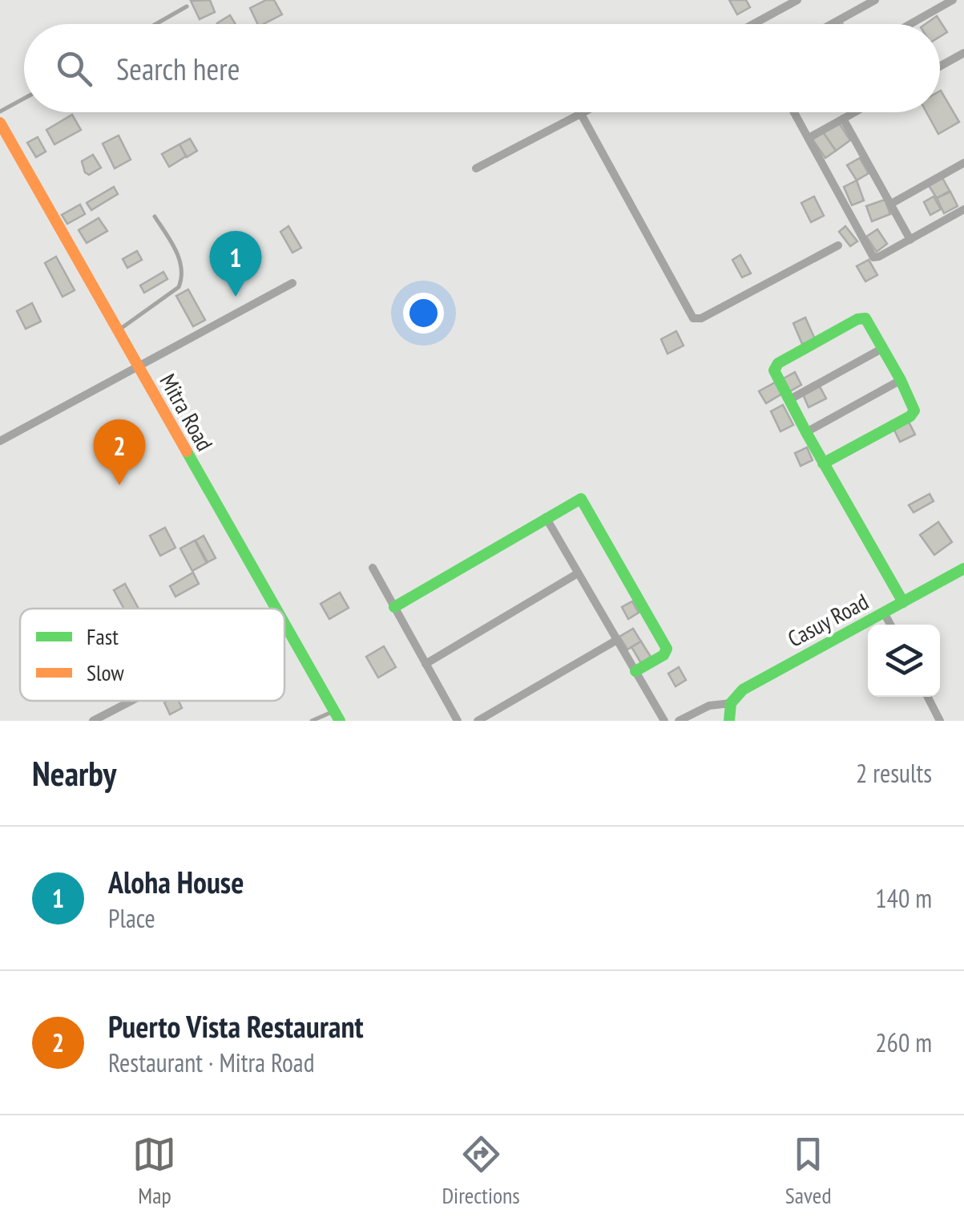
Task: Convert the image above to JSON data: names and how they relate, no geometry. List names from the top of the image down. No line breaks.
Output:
{"streets":{"street":["Mitra Road","Casuy Road"]},"legend":["Fast","Slow"],"page":{"search":"Search here","pins":["1","2"],"heading":["Nearby","2 results"],"list":[{"mark":"1","name":"Aloha House","note":"Place","value":"140 m"},{"mark":"2","name":"Puerto Vista Restaurant","note":"Restaurant · Mitra Road","value":"260 m"}],"nav":["Map","Directions","Saved"]}}
